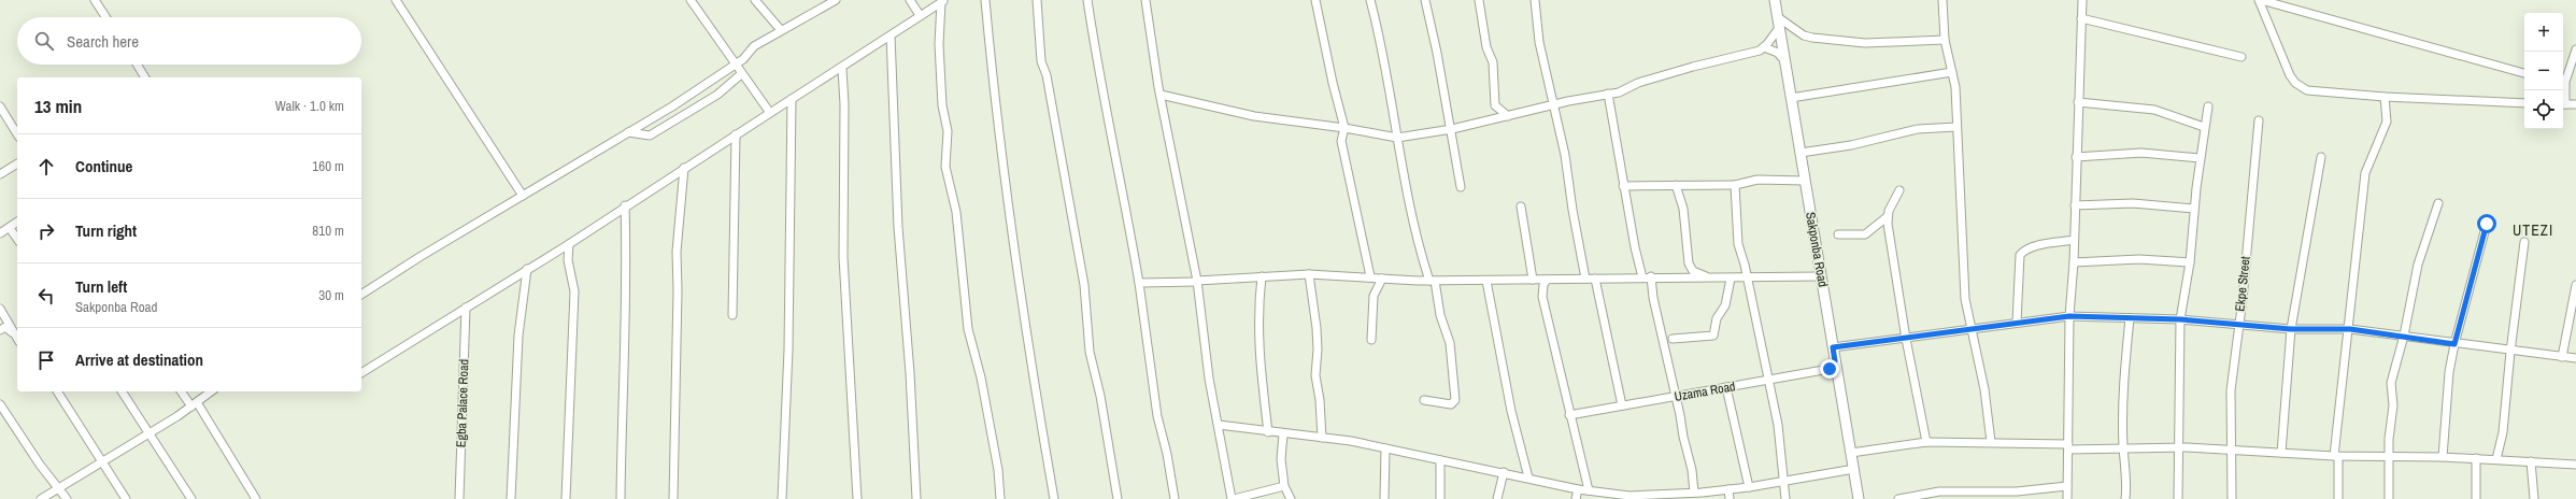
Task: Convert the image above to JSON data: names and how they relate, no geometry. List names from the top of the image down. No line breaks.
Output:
{"streets":{"main road":["Sakponba Road"],"street":["Ekpe Street","Uzama Road","Egba Palace Road"]},"crossings":[["Sakponba Road","Uzama Road"]],"districts":["UTEZI"],"page":{"map_buttons":["+","−"],"search":"Search here","heading":["13 min","Walk · 1.0 km"],"list":[["Continue","160 m"],["Turn right","810 m"],["Turn left","Sakponba Road","30 m"],"Arrive at destination"]}}
